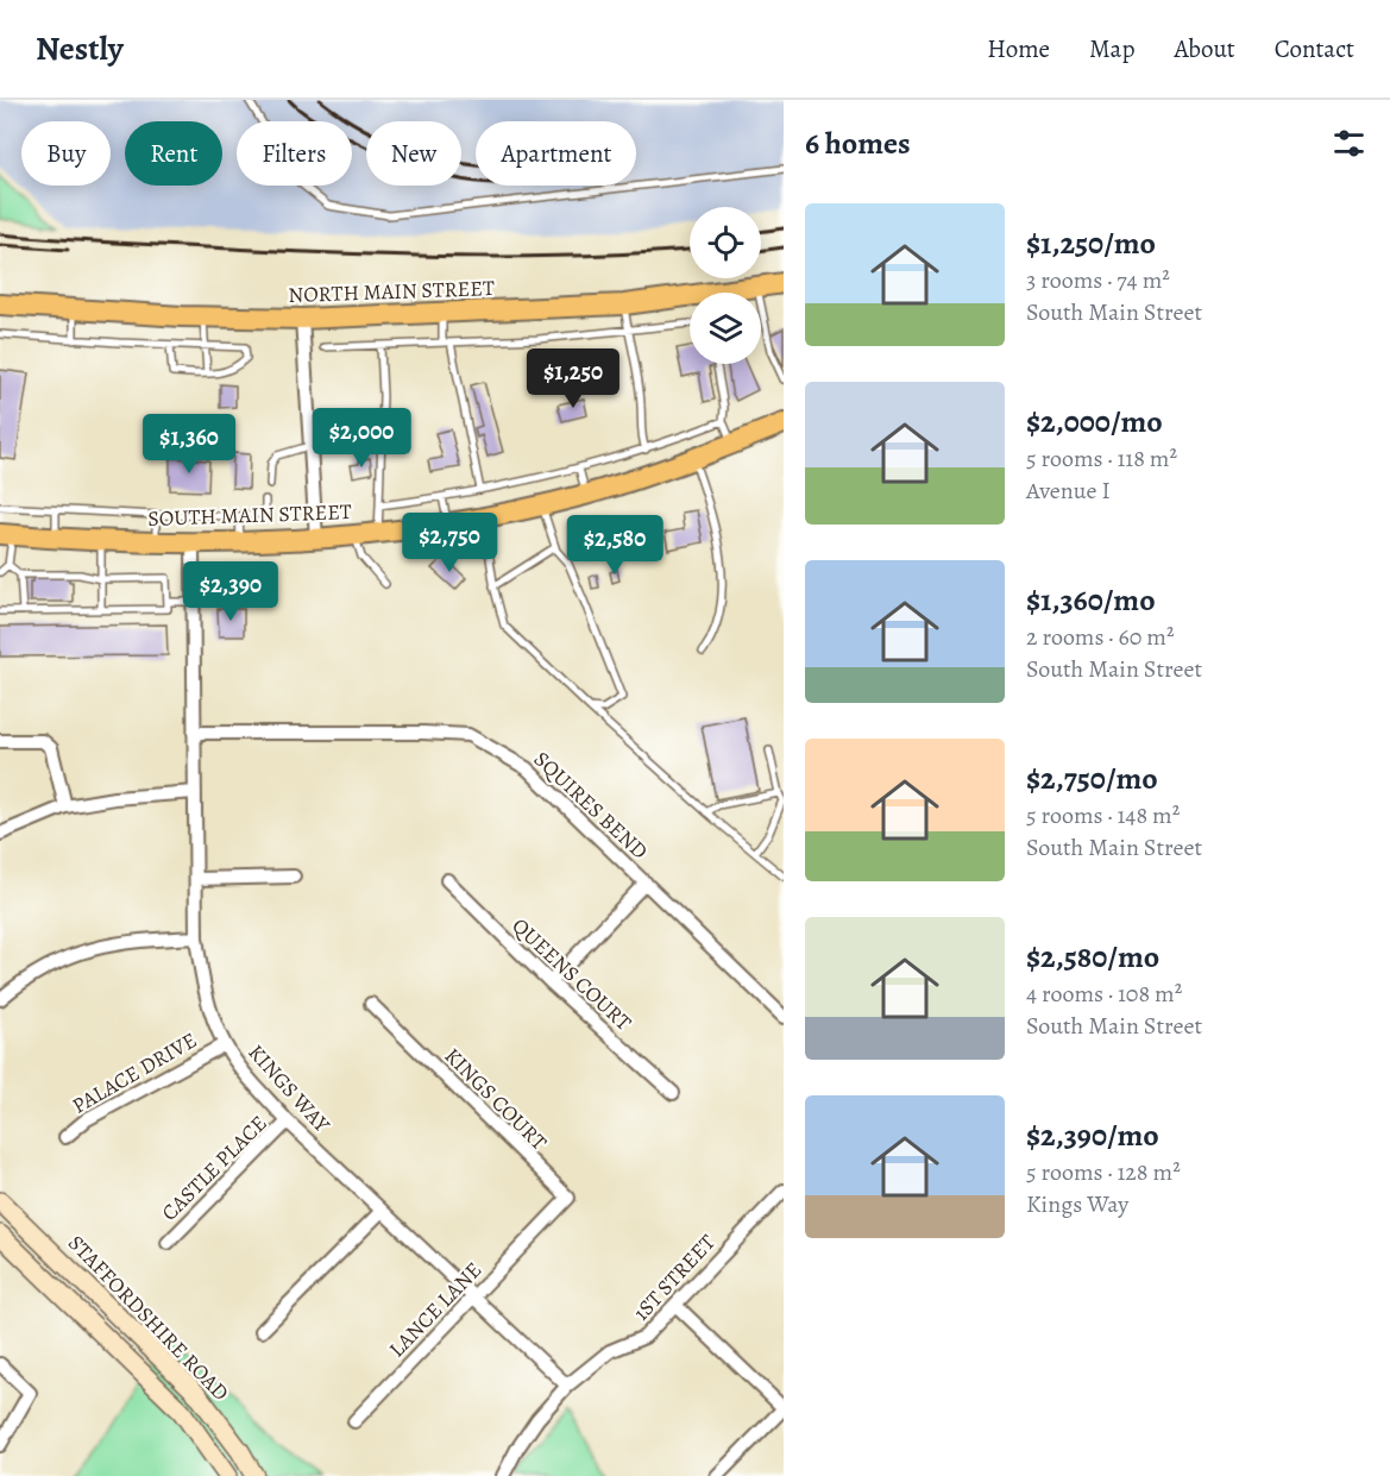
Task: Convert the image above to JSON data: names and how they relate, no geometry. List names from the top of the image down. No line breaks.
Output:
{"streets":{"highway":["NORTH MAIN STREET","SOUTH MAIN STREET"],"main road":["STAFFORDSHIRE ROAD"],"street":["SQUIRES BEND","QUEENS COURT","PALACE DRIVE","KINGS WAY","KINGS COURT","CASTLE PLACE","1ST STREET","LANCE LANE"]},"crossings":[["SOUTH MAIN STREET","KINGS WAY"],["SQUIRES BEND","KINGS WAY"],["PALACE DRIVE","KINGS WAY"],["KINGS WAY","CASTLE PLACE"],["KINGS WAY","1ST STREET"],["KINGS WAY","LANCE LANE"],["KINGS COURT","LANCE LANE"]],"page":{"header":"Nestly","nav":["Home","Map","About","Contact"],"heading":"6 homes","chip":["Buy","Rent","Filters","New","Apartment"],"list":[{"name":"$1,250/mo","note":"3 rooms · 74 m² · South Main Street"},{"name":"$2,000/mo","note":"5 rooms · 118 m² · Avenue I"},{"name":"$1,360/mo","note":"2 rooms · 60 m² · South Main Street"},{"name":"$2,750/mo","note":"5 rooms · 148 m² · South Main Street"},{"name":"$2,580/mo","note":"4 rooms · 108 m² · South Main Street"},{"name":"$2,390/mo","note":"5 rooms · 128 m² · Kings Way"}],"price":["$1,250","$2,000","$1,360","$2,750","$2,580","$2,390"]}}
